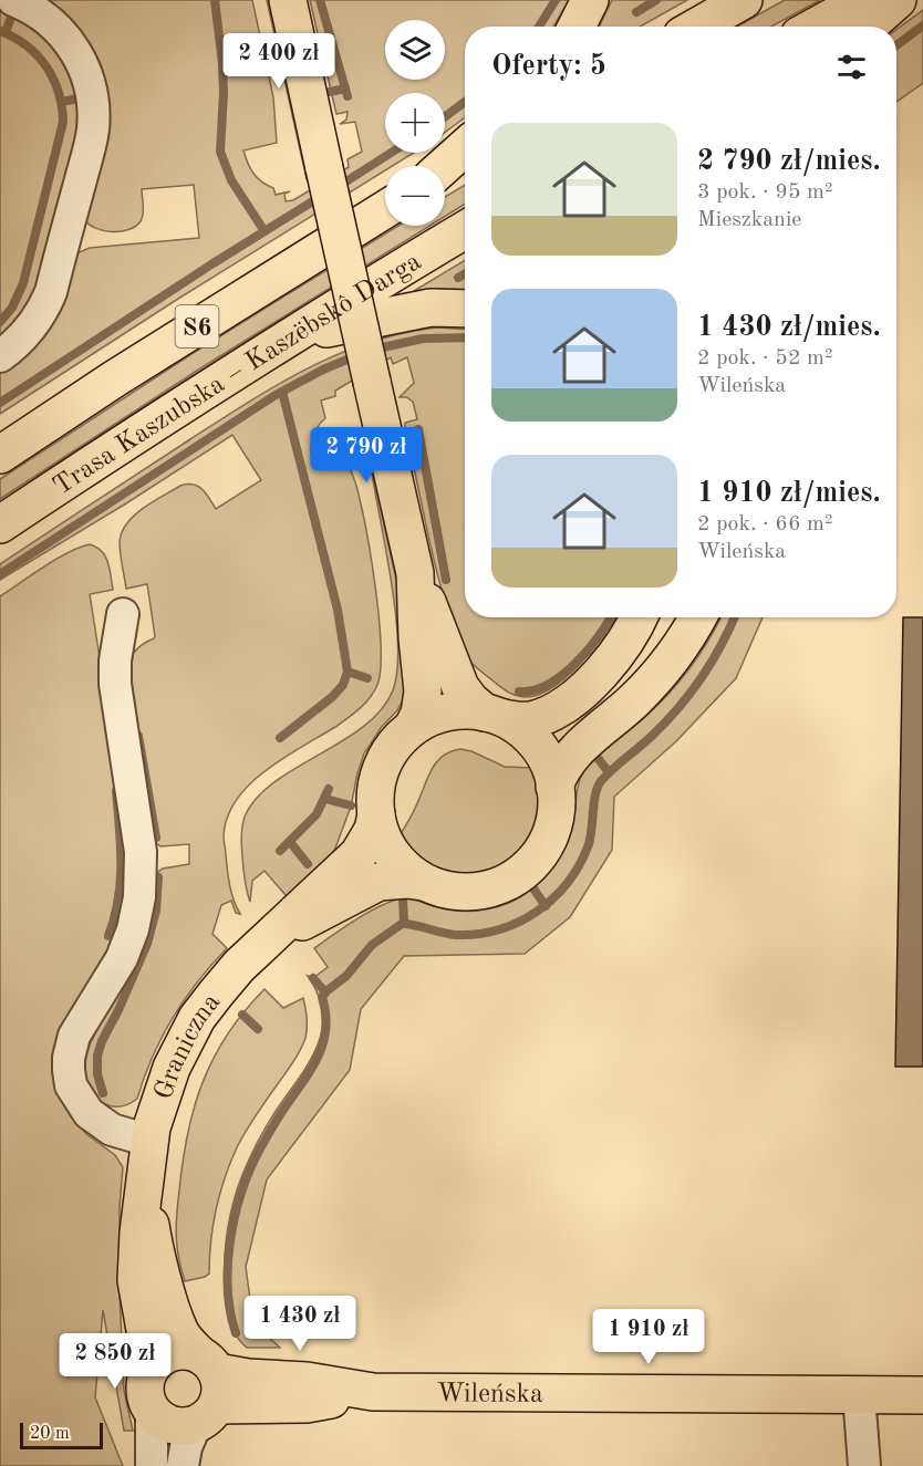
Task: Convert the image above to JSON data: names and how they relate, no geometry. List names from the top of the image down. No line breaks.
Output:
{"streets":{"main road":["S6","Trasa Kaszubska – Kaszëbskô Darga","Graniczna","Wileńska"]},"crossings":[["Graniczna","Wileńska"]],"scale_bar":"20 m","page":{"map_buttons":["+","−"],"heading":"Oferty: 5","price":["2 400 zł","2 790 zł","1 430 zł","1 910 zł","2 850 zł"],"list":[{"name":"2 790 zł/mies.","note":"3 pok. · 95 m² · Mieszkanie"},{"name":"1 430 zł/mies.","note":"2 pok. · 52 m² · Wileńska"},{"name":"1 910 zł/mies.","note":"2 pok. · 66 m² · Wileńska"}],"scale":"20 m"}}
